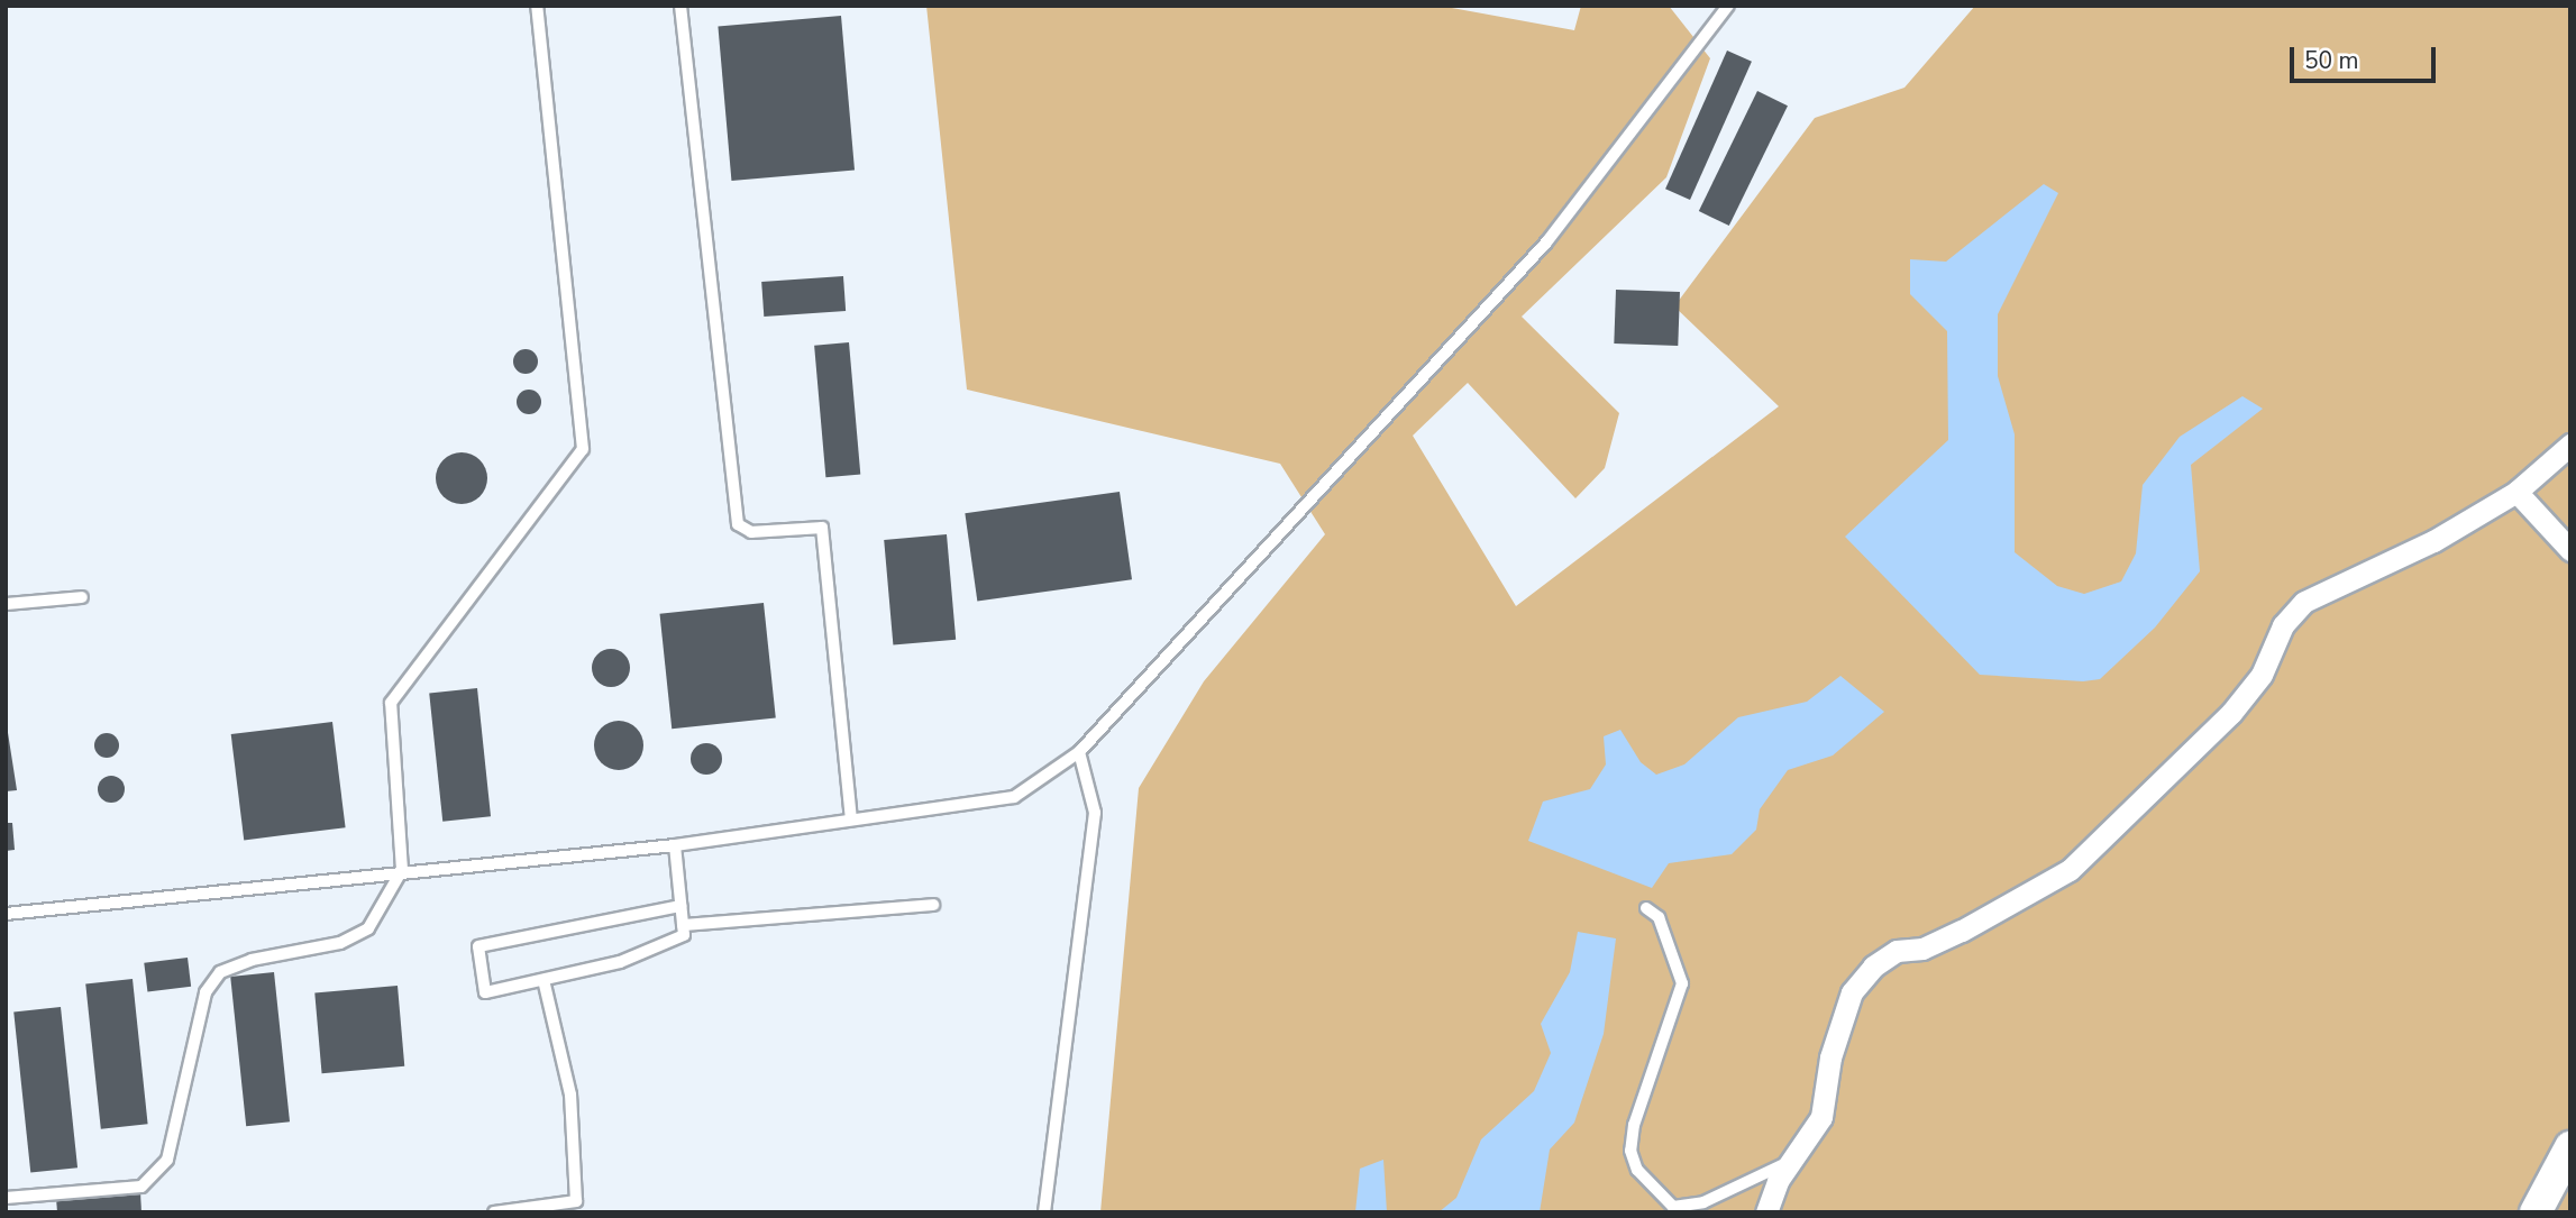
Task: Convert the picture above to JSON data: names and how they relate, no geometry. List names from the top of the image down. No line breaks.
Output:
{"scale_bar":"50 m"}
